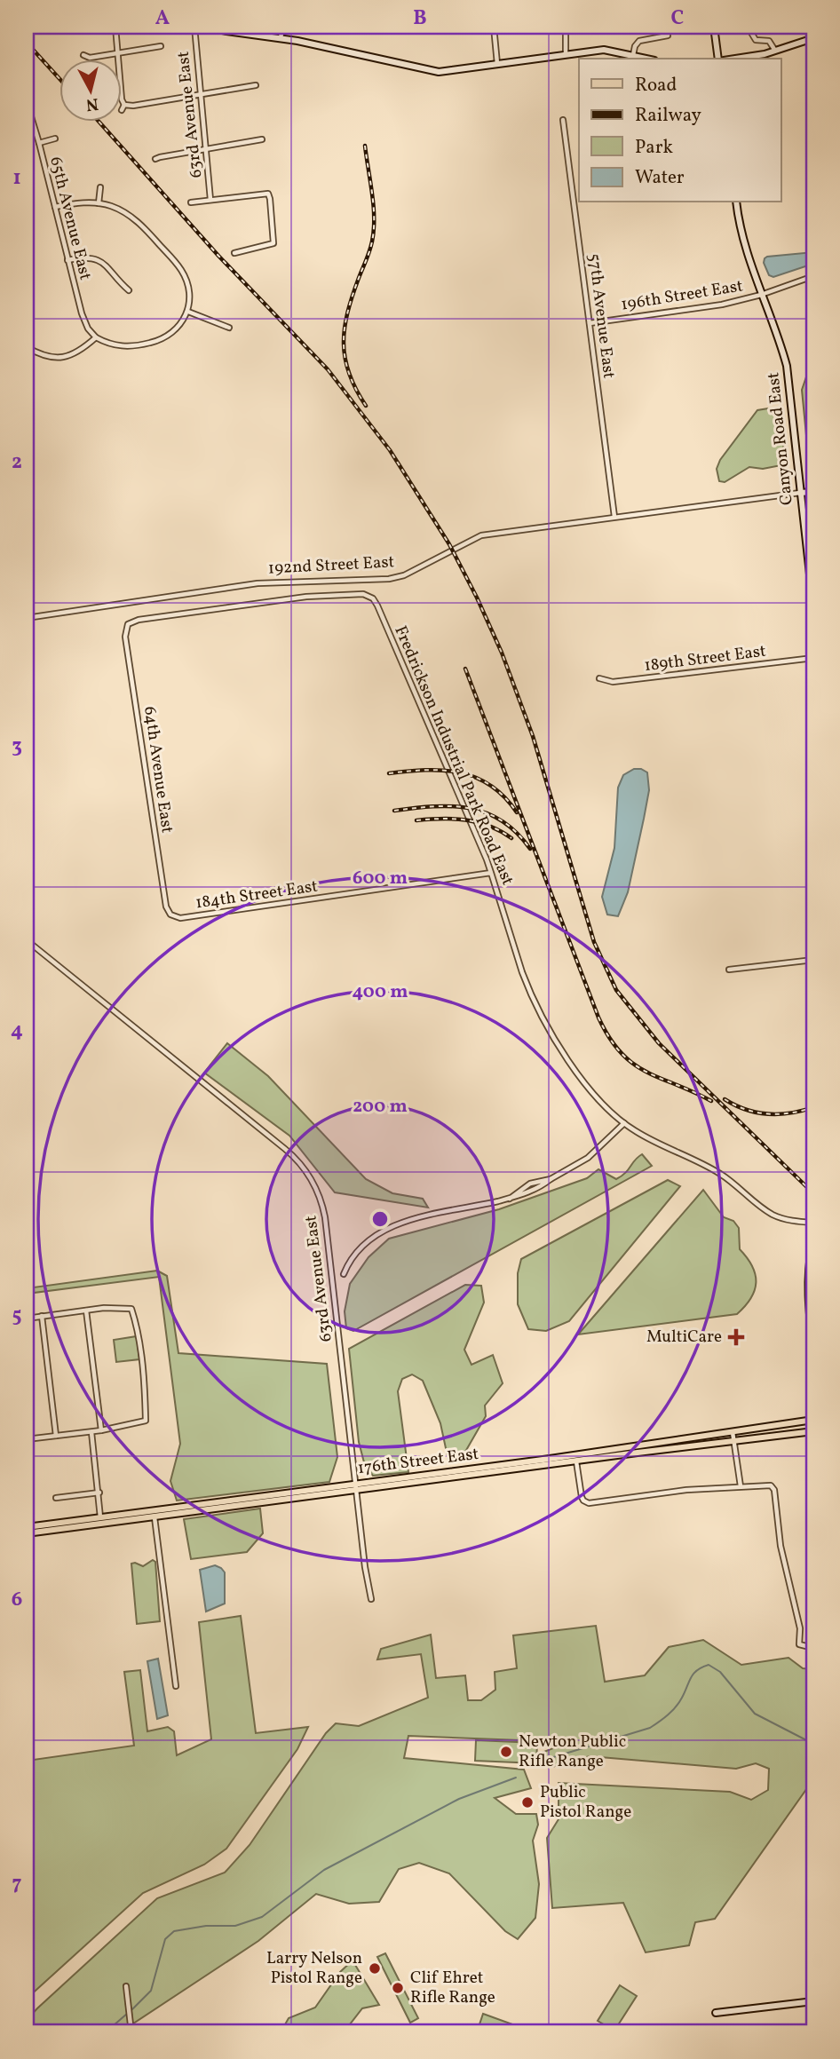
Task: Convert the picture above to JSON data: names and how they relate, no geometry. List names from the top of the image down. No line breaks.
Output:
{"streets":{"main road":["176th Street East"],"street":["63rd Avenue East","65th Avenue East","196th Street East","57th Avenue East","Canyon Road East","192nd Street East","189th Street East","Fredrickson Industrial Park Road East","64th Avenue East","184th Street East"]},"crossings":[["63rd Avenue East","176th Street East"],["196th Street East","57th Avenue East"],["196th Street East","Canyon Road East"],["57th Avenue East","192nd Street East"],["Canyon Road East","192nd Street East"],["Fredrickson Industrial Park Road East","64th Avenue East"],["Fredrickson Industrial Park Road East","184th Street East"],["64th Avenue East","184th Street East"]],"places":{"health":["MultiCare"],"other":["Newton Public Rifle Range","Public Pistol Range","Larry Nelson Pistol Range","Clif Ehret Rifle Range"]},"legend":["Road","Railway","Park","Water"],"north":"bottom","grid":{"columns":["A","B","C"],"rows":["1","2","3","4","5","6","7"]},"rings":["600 m","400 m","200 m"]}
